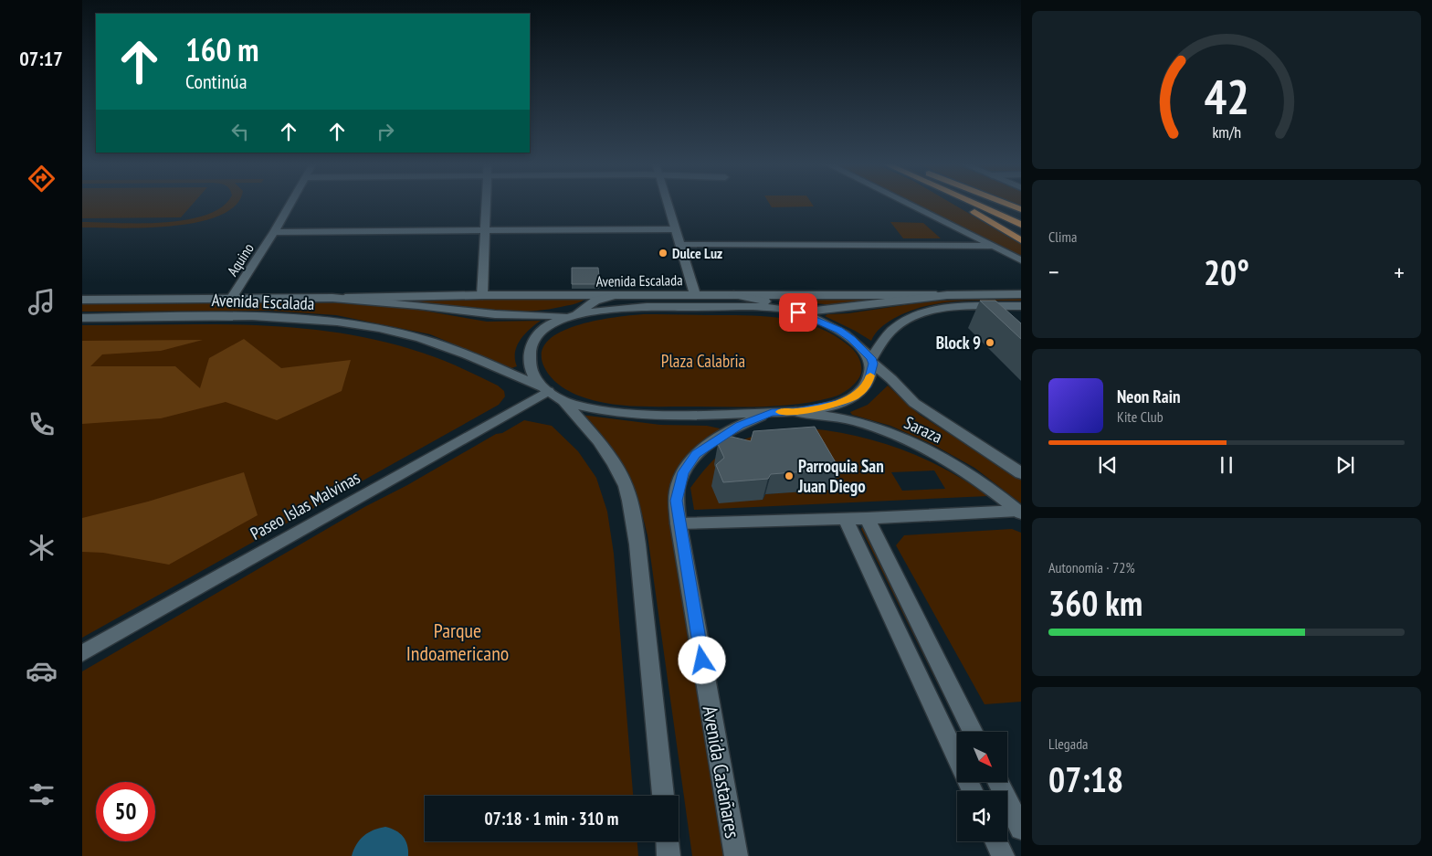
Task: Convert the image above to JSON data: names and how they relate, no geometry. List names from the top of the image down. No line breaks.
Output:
{"streets":{"street":["Aquino","Avenida Escalada","Saraza","Paseo Islas Malvinas","Avenida Castañares"]},"crossings":[["Aquino","Avenida Escalada"],["Avenida Escalada","Saraza"],["Avenida Escalada","Paseo Islas Malvinas"]],"parks":["Plaza Calabria","Parque Indoamericano"],"places":["Dulce Luz","Block 9","Parroquia San Juan Diego"],"north":"bottom right","page":{"tabs":"07:17","turn":["160 m","Continúa"],"tile":["Clima",["Autonomía · 72%","360 km"],["Llegada","07:18"]],"heat":["−","20°","+"],"song":["Neon Rain","Kite Club"],"limit":"50","trip":"07:18 · 1 min · 310 m","gauge":["42","km/h"]}}
